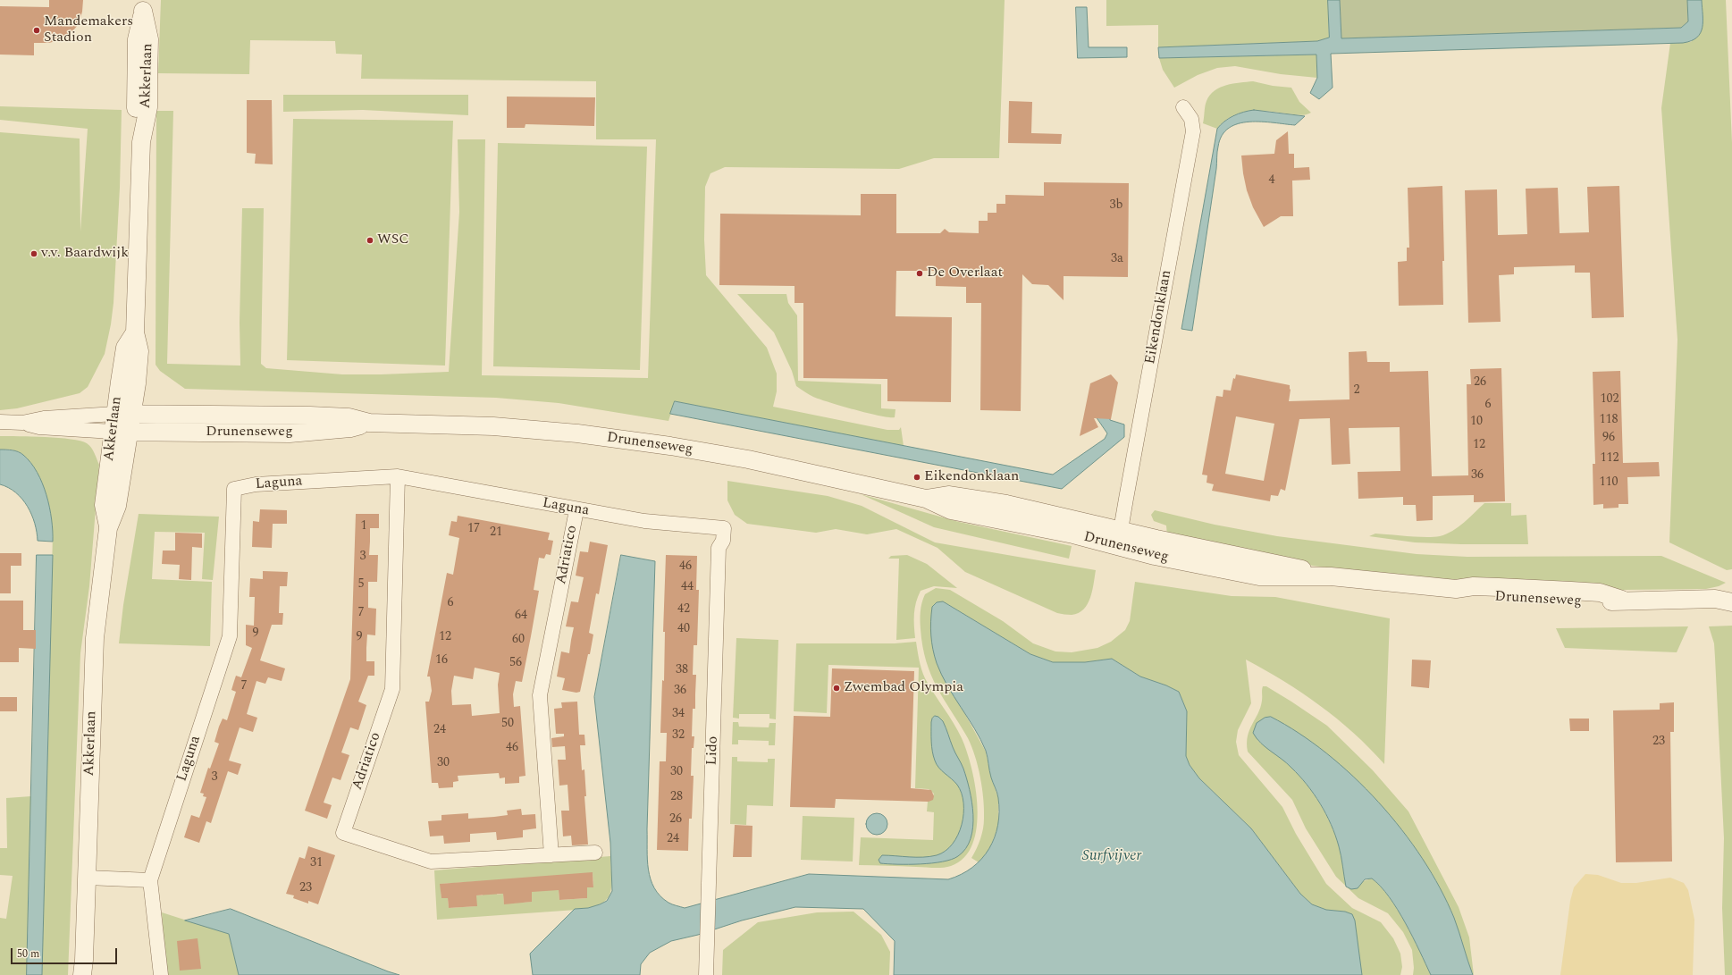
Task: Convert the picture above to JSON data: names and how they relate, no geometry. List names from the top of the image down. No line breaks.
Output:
{"streets":{"street":["Akkerlaan","Eikendonklaan","Drunenseweg","Laguna","Adriatico","Lido"]},"crossings":[["Akkerlaan","Drunenseweg"],["Eikendonklaan","Drunenseweg"],["Laguna","Adriatico"],["Laguna","Lido"]],"water":["Surfvijver"],"places":["Mandemakers Stadion","WSC","v.v. Baardwijk","De Overlaat","Eikendonklaan","Zwembad Olympia"],"house_numbers":["4","3b","3a","26","2","102","6","118","10","96","12","112","36","110","1","17","21","3","46","5","44","6","42","7","64","40","9","9","12","60","16","56","38","7","36","34","50","24","32","23","46","30","30","3","28","26","24","31","23"],"scale_bar":"50 m"}
